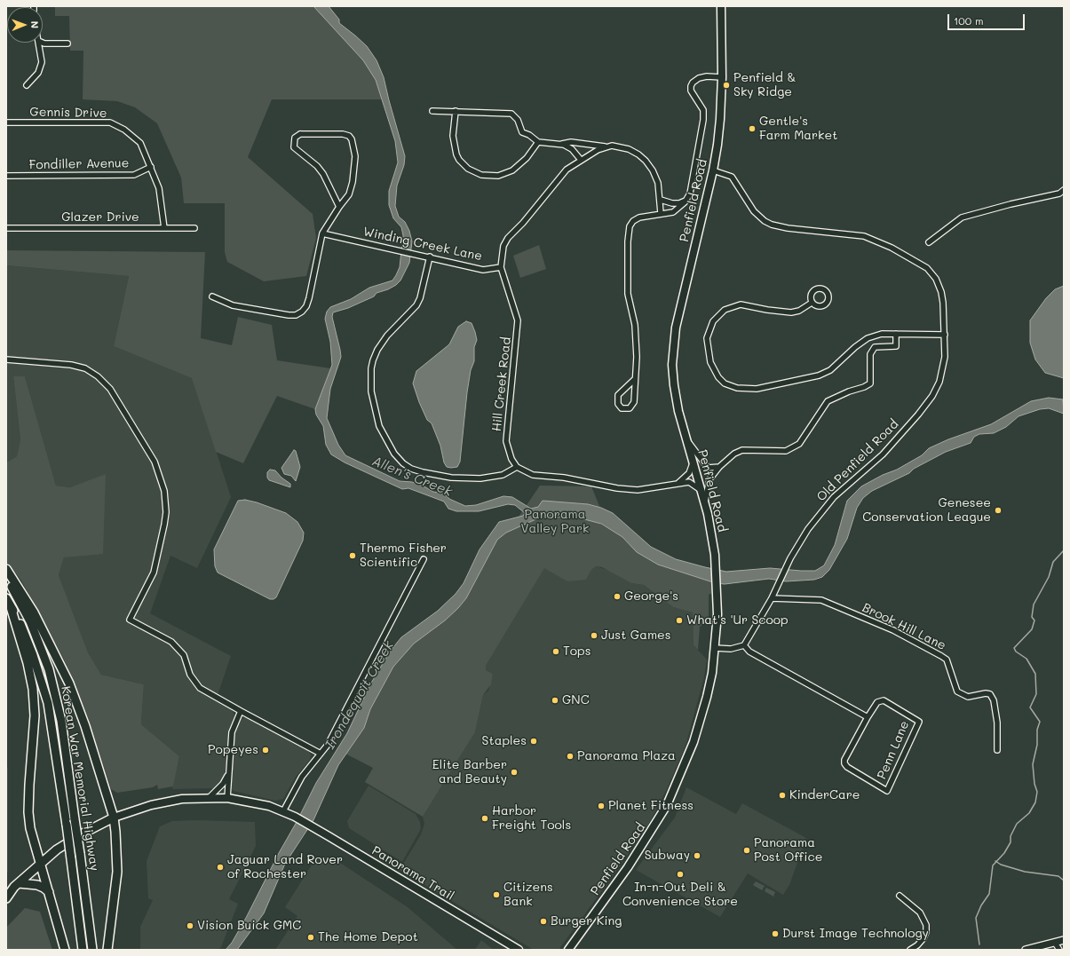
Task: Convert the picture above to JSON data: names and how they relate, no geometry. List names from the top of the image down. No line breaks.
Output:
{"streets":{"main road":["Penfield Road","Korean War Memorial Highway","Panorama Trail"],"street":["Gennis Drive","Fondiller Avenue","Glazer Drive","Winding Creek Lane","Hill Creek Road","Old Penfield Road","Brook Hill Lane","Penn Lane"]},"crossings":[["Gennis Drive","Fondiller Avenue"],["Gennis Drive","Glazer Drive"],["Penfield Road","Old Penfield Road"],["Winding Creek Lane","Hill Creek Road"],["Old Penfield Road","Brook Hill Lane"]],"water":["Allen's Creek","Irondequoit Creek"],"parks":["Panorama Valley Park"],"places":["Penfield & Sky Ridge","Gentle's Farm Market","Genesee Conservation League","Thermo Fisher Scientific","George's","What's 'Ur Scoop","Just Games","Tops","GNC","Staples","Popeyes","Panorama Plaza","Elite Barber and Beauty","KinderCare","Planet Fitness","Harbor Freight Tools","Panorama Post Office","Subway","Jaguar Land Rover of Rochester","In-n-Out Deli & Convenience Store","Citizens Bank","Burger King","Vision Buick GMC","Durst Image Technology","The Home Depot"],"scale_bar":"100 m","north":"right"}
